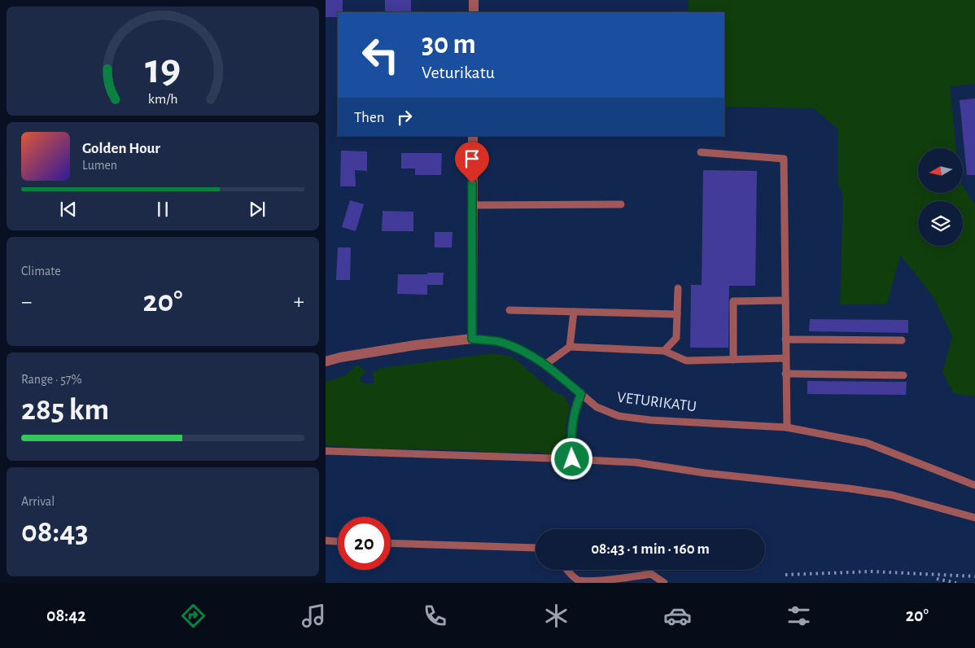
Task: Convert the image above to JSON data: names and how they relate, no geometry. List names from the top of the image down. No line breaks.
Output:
{"streets":{"street":["VETURIKATU"]},"north":"left","page":{"turn":["30 m","Veturikatu"],"then":"Then","song":["Golden Hour","Lumen"],"tile":["Climate",["Range · 57%","285 km"],["Arrival","08:43"]],"heat":["−","20°","+"],"limit":"20","trip":"08:43 · 1 min · 160 m","tabs":["08:42","20°"],"gauge":["19","km/h"]}}
